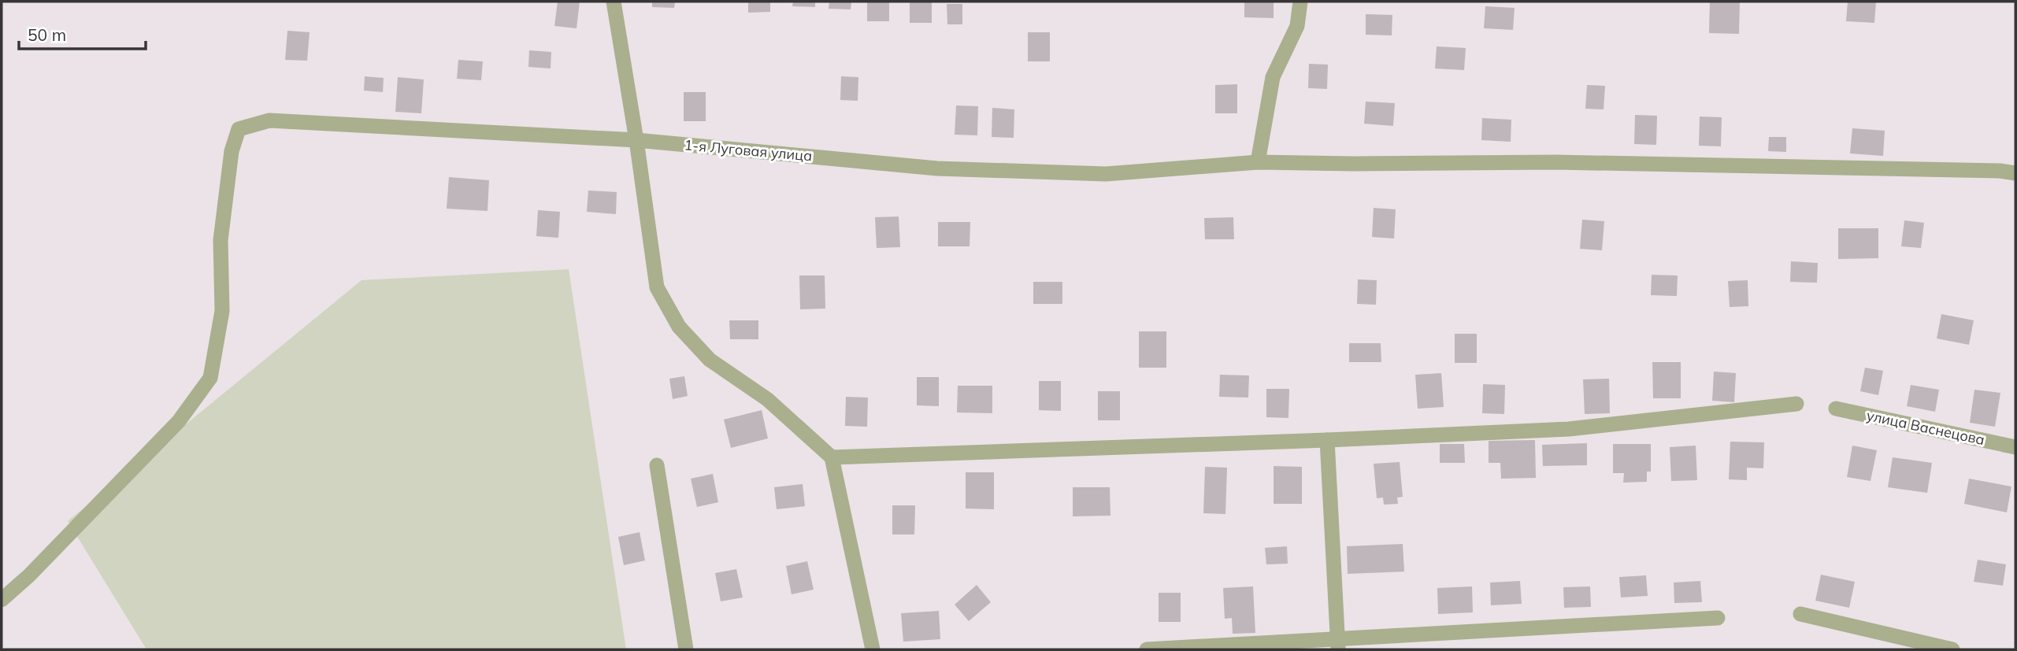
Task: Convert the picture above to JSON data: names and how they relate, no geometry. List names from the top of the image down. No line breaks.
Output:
{"streets":{"street":["1-я Луговая улица","улица Васнецова"]},"scale_bar":"50 m"}
